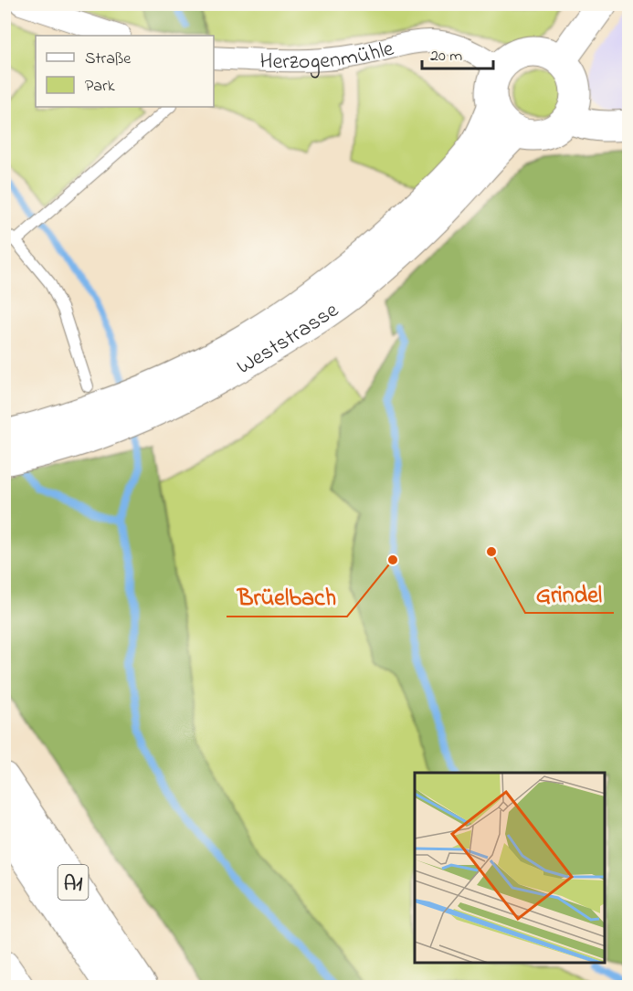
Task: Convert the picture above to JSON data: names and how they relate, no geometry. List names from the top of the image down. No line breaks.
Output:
{"streets":{"main road":["Weststrasse","A1"],"street":["Herzogenmühle"]},"crossings":[["Herzogenmühle","Weststrasse"]],"places":["Grindel","Brüelbach"],"legend":["Straße","Park"],"scale_bar":"20 m"}
